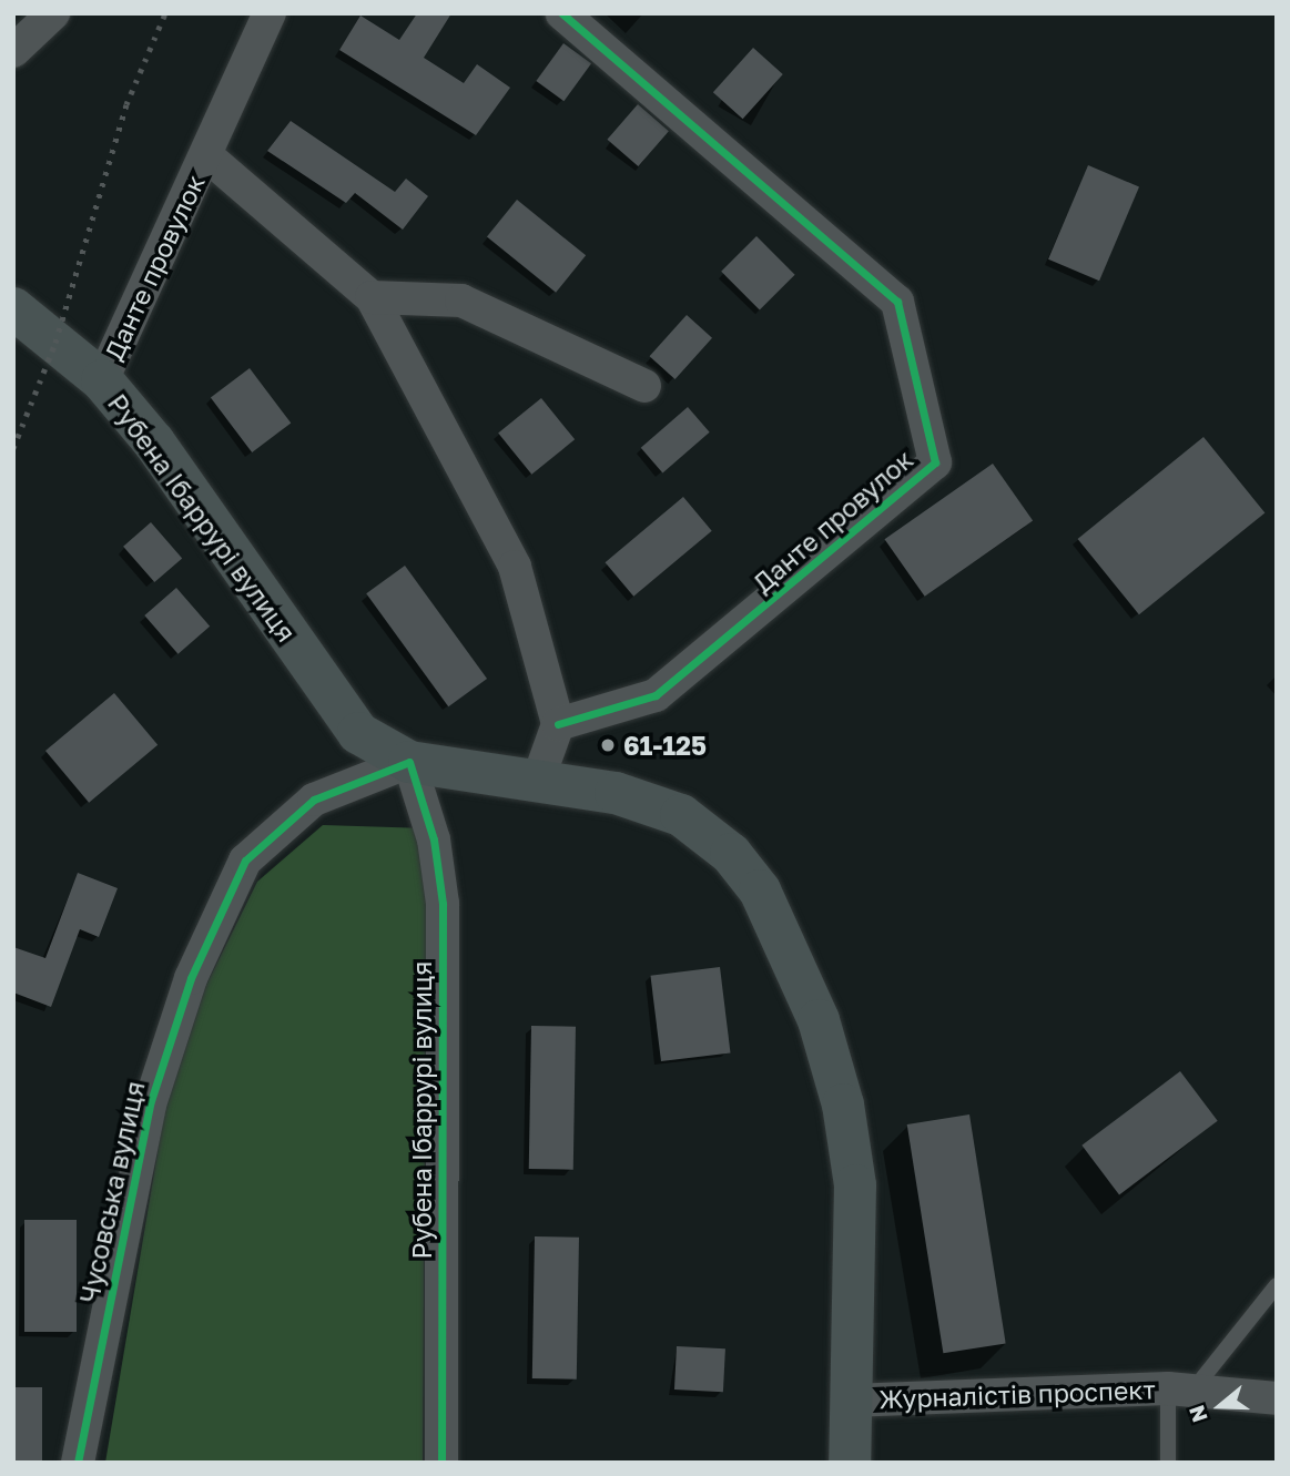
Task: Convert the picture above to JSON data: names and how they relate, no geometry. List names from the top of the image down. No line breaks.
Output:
{"streets":{"main road":["Рубена Ібаррурі вулиця","Журналістів проспект"],"street":["Данте провулок","Чусовська вулиця"]},"crossings":[["Данте провулок","Рубена Ібаррурі вулиця"],["Рубена Ібаррурі вулиця","Чусовська вулиця"],["Рубена Ібаррурі вулиця","Журналістів проспект"],["Чусовська вулиця","Журналістів проспект"]],"places":["61-125"],"north":"left"}
